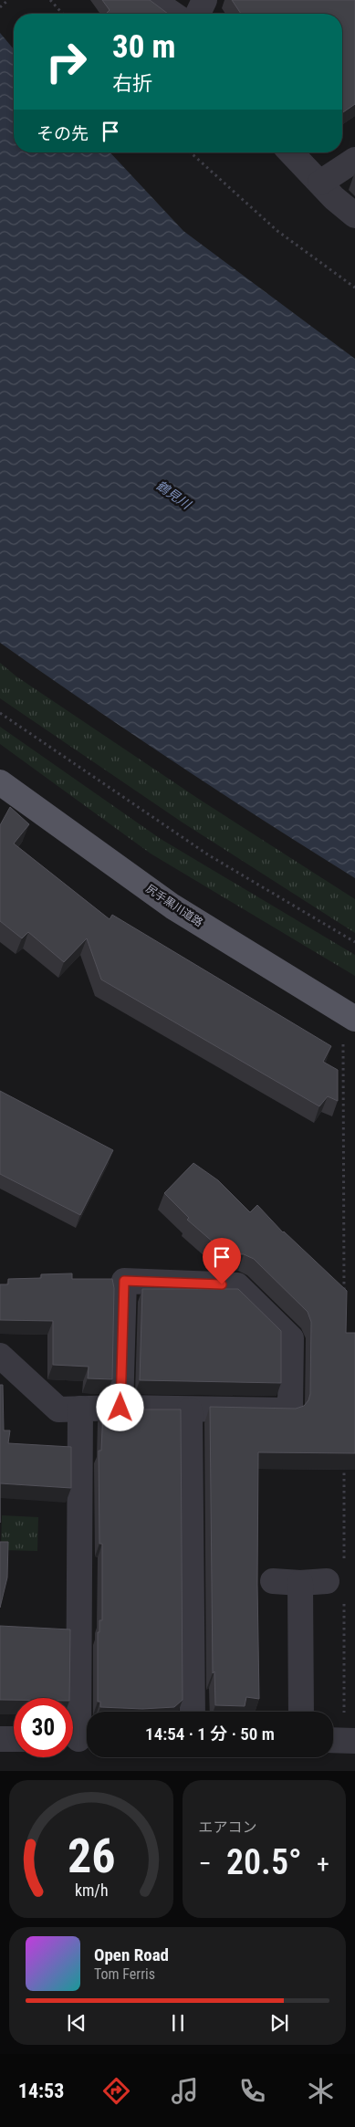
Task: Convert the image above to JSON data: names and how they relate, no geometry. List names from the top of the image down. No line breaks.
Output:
{"streets":{"main road":["尻手黒川道路"]},"water":["鶴見川"],"page":{"turn":["30 m","右折"],"then":"その先","limit":"30","trip":"14:54 · 1 分 · 50 m","tile":"エアコン","heat":["−","20.5°","+"],"song":["Open Road","Tom Ferris"],"tabs":"14:53","gauge":["26","km/h"]}}
